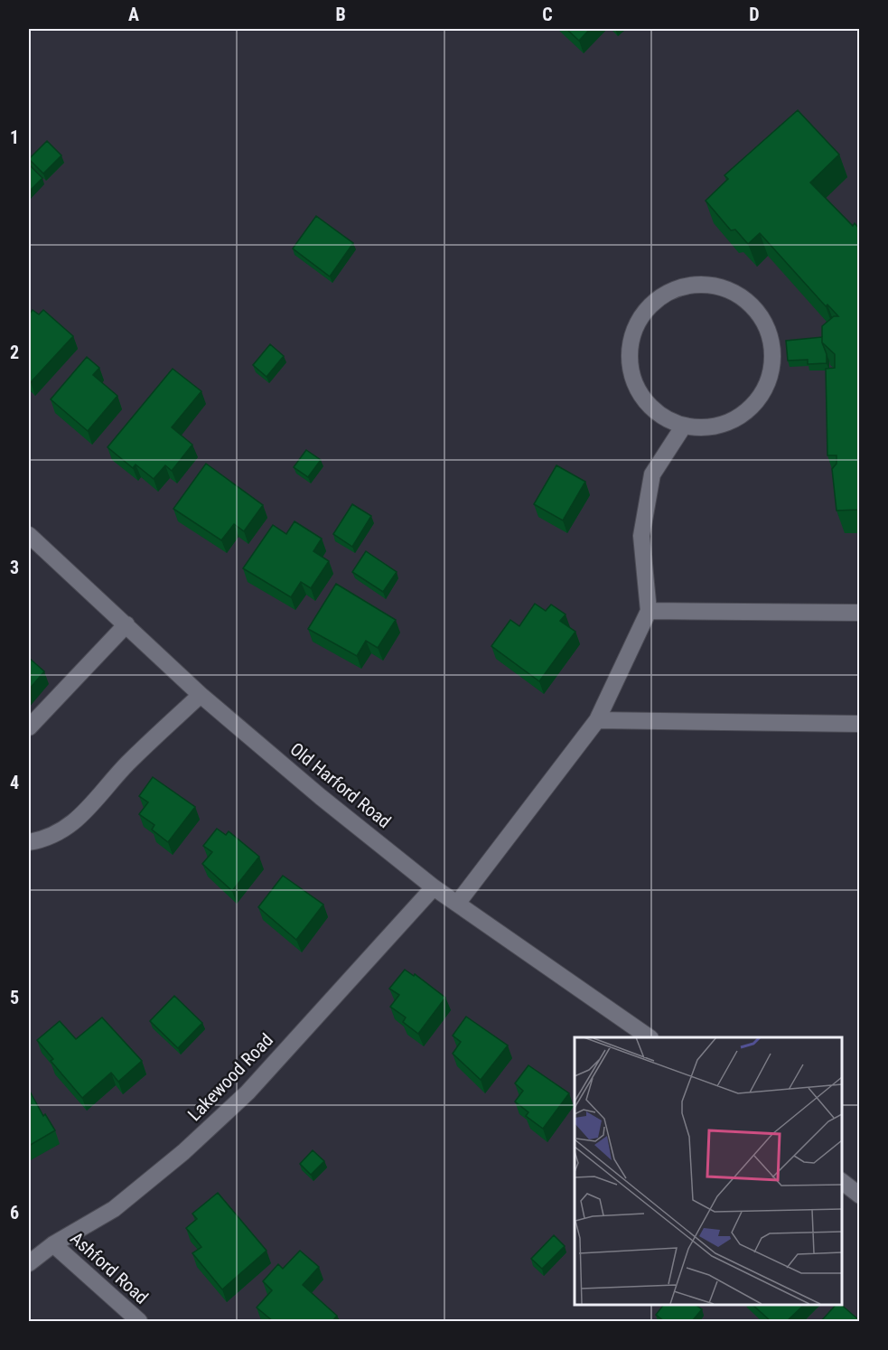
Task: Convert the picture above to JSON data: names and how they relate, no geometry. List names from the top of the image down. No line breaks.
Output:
{"streets":{"street":["Old Harford Road","Lakewood Road","Ashford Road"]},"crossings":[["Old Harford Road","Lakewood Road"],["Lakewood Road","Ashford Road"]],"grid":{"columns":["A","B","C","D"],"rows":["1","2","3","4","5","6"]}}
